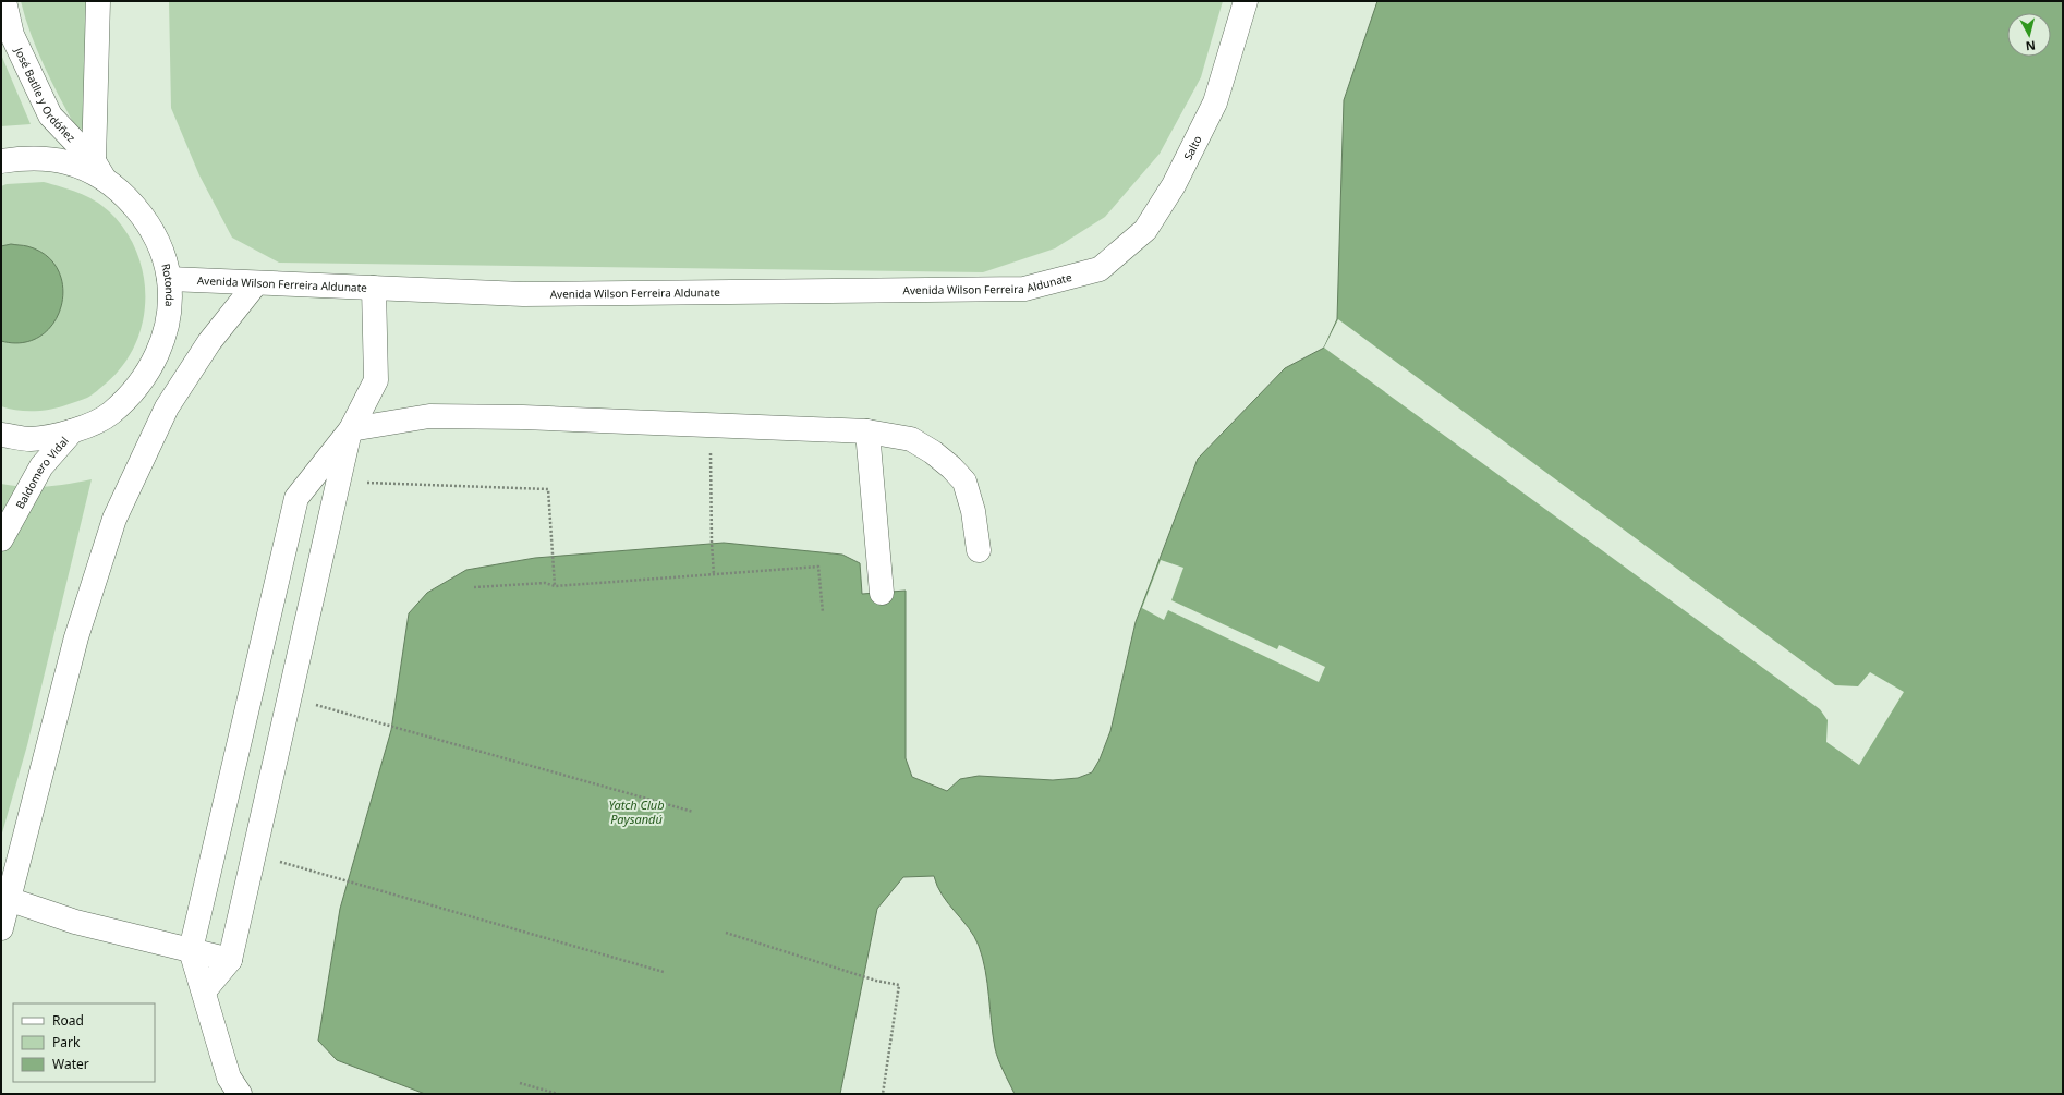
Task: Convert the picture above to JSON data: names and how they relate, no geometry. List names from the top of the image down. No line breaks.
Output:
{"streets":{"street":["José Batlle y Ordóñez","Salto","Avenida Wilson Ferreira Aldunate","Rotonda","Baldomero Vidal"]},"crossings":[["José Batlle y Ordóñez","Rotonda"],["Salto","Avenida Wilson Ferreira Aldunate"],["Avenida Wilson Ferreira Aldunate","Rotonda"],["Rotonda","Baldomero Vidal"]],"water":["Yatch Club Paysandú"],"legend":["Road","Park","Water"],"north":"bottom"}
